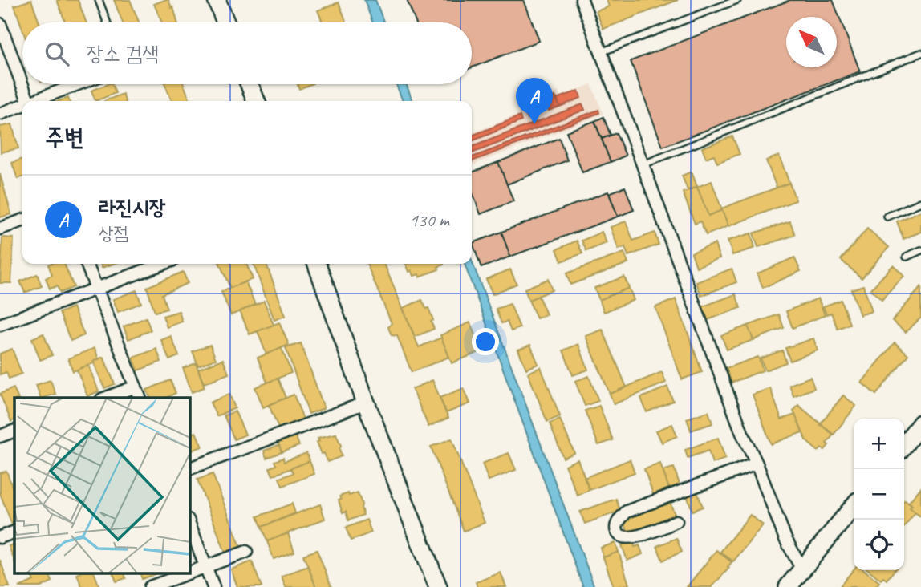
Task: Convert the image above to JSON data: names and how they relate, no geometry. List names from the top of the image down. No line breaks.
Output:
{"north":"top left","page":{"search":"장소 검색","pins":"A","heading":"주변","list":[{"mark":"A","name":"라진시장","note":"상점","value":"130 m"}],"map_buttons":["+","−"]}}
